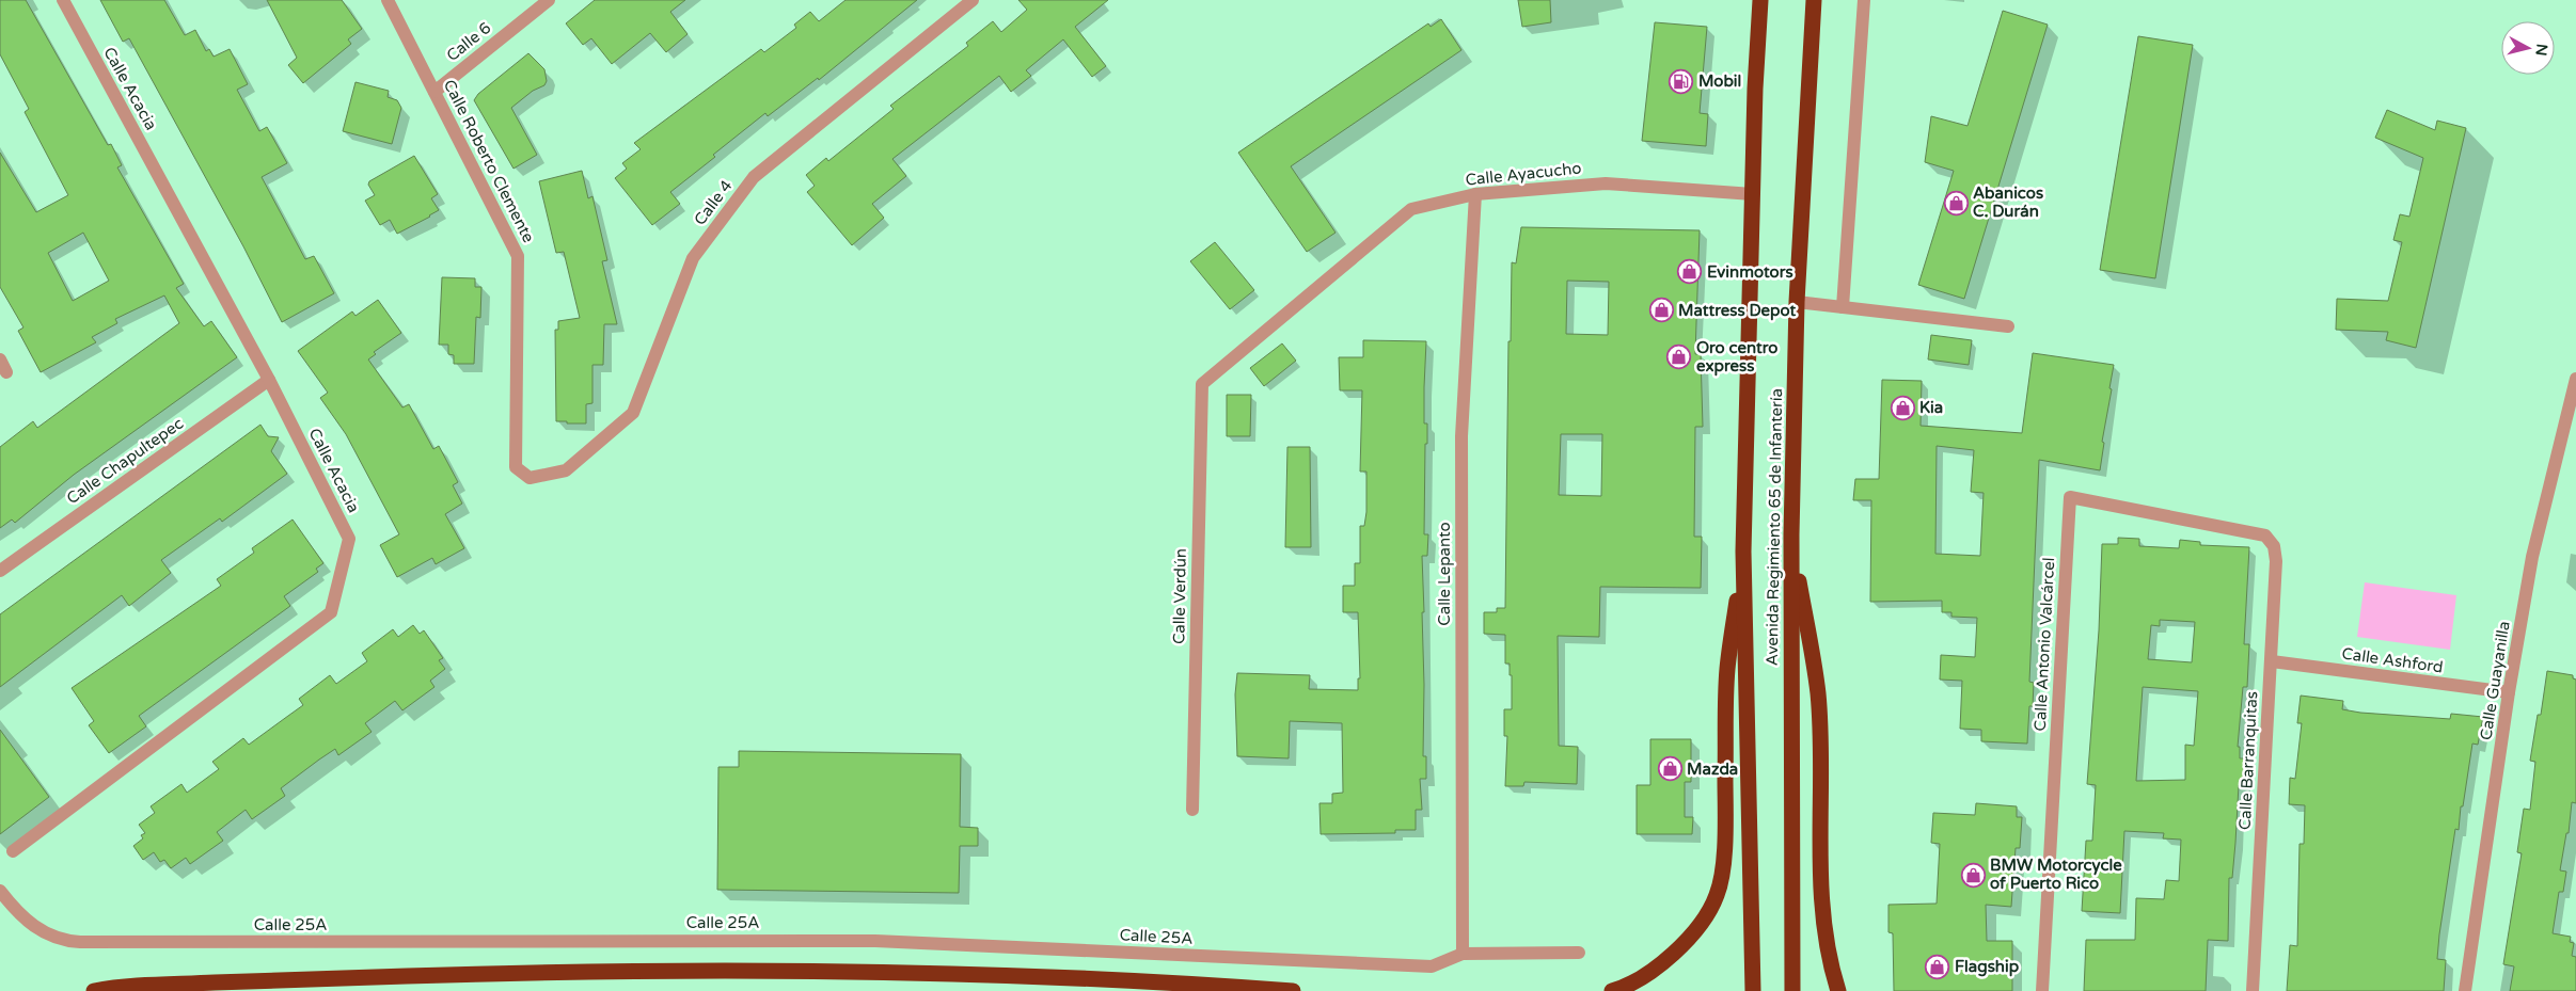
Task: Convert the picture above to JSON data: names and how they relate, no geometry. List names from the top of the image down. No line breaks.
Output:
{"streets":{"highway":["Avenida Regimiento 65 de Infantería"],"street":["Calle 6","Calle Acacia","Calle Roberto Clemente","Calle Ayacucho","Calle 4","Calle Chapultepec","Calle Lepanto","Calle Verdún","Calle Antonio Valcárcel","Calle Ashford","Calle Guayanilla","Calle Barranquitas","Calle 25A"]},"crossings":[["Calle 6","Calle Roberto Clemente"],["Calle Acacia","Calle Chapultepec"],["Calle Roberto Clemente","Calle 4"],["Calle Ayacucho","Avenida Regimiento 65 de Infantería"],["Calle Ayacucho","Calle Lepanto"],["Calle Ayacucho","Calle Verdún"],["Calle Lepanto","Calle 25A"],["Calle Antonio Valcárcel","Calle Barranquitas"],["Calle Ashford","Calle Guayanilla"],["Calle Ashford","Calle Barranquitas"]],"places":{"fuel station":["Mobil"],"shop":["Abanicos C. Durán","Evinmotors","Mattress Depot","Oro centro express","Kia","Mazda","BMW Motorcycle of Puerto Rico","Flagship"]},"north":"right"}
